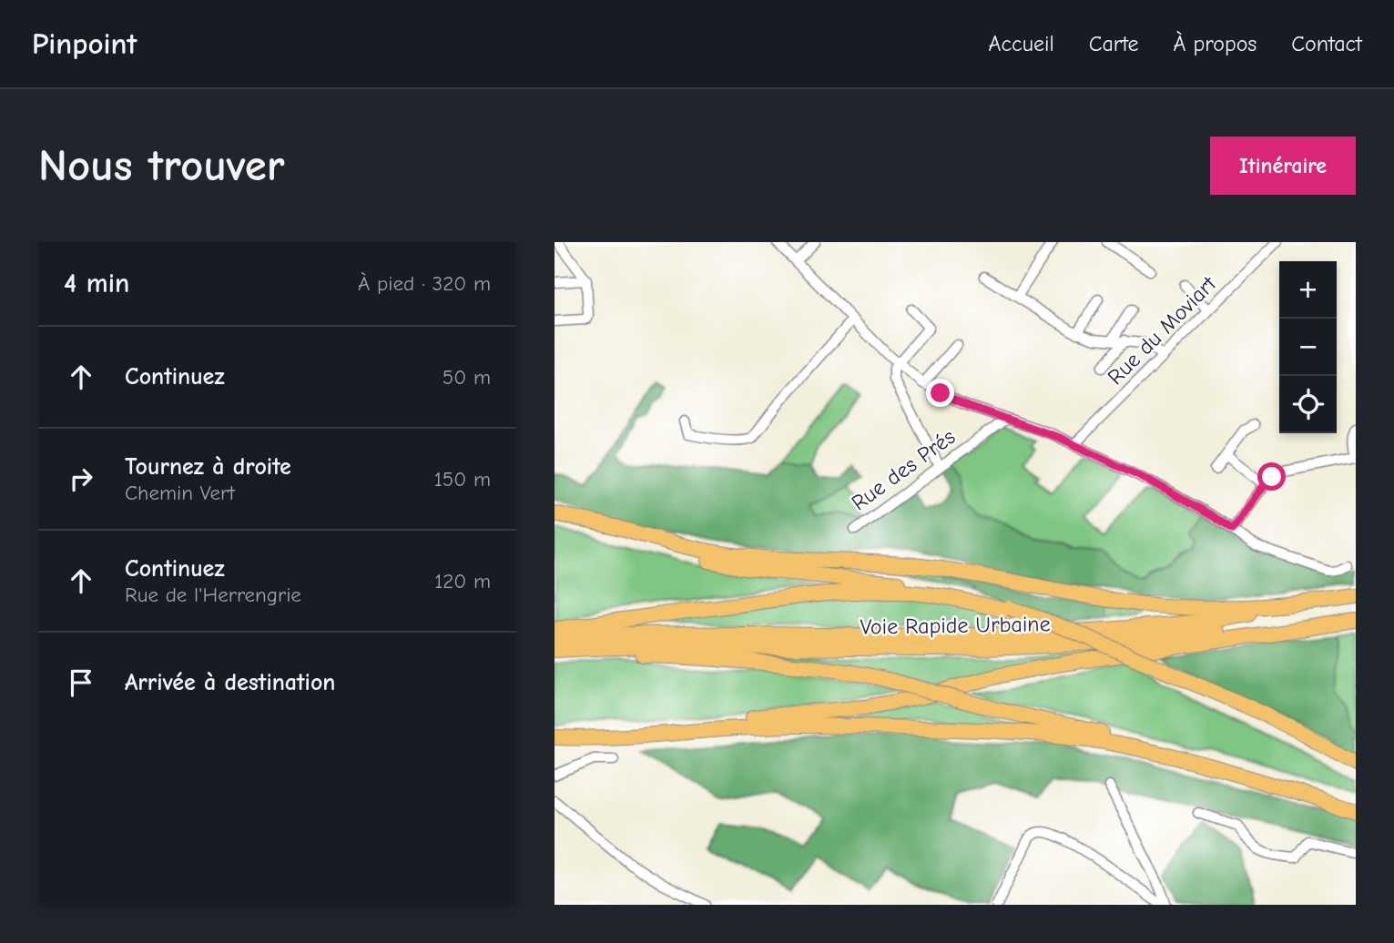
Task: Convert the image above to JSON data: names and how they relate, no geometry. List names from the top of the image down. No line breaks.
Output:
{"streets":{"highway":["Voie Rapide Urbaine"],"street":["Rue du Moviart","Rue des Prés"]},"page":{"header":"Pinpoint","nav":["Accueil","Carte","À propos","Contact"],"buttons":"Itinéraire","title":"Nous trouver","heading":["4 min","À pied · 320 m"],"map_buttons":["+","−"],"list":[["Continuez","50 m"],["Tournez à droite","Chemin Vert","150 m"],["Continuez","Rue de l'Herrengrie","120 m"],"Arrivée à destination"]}}
